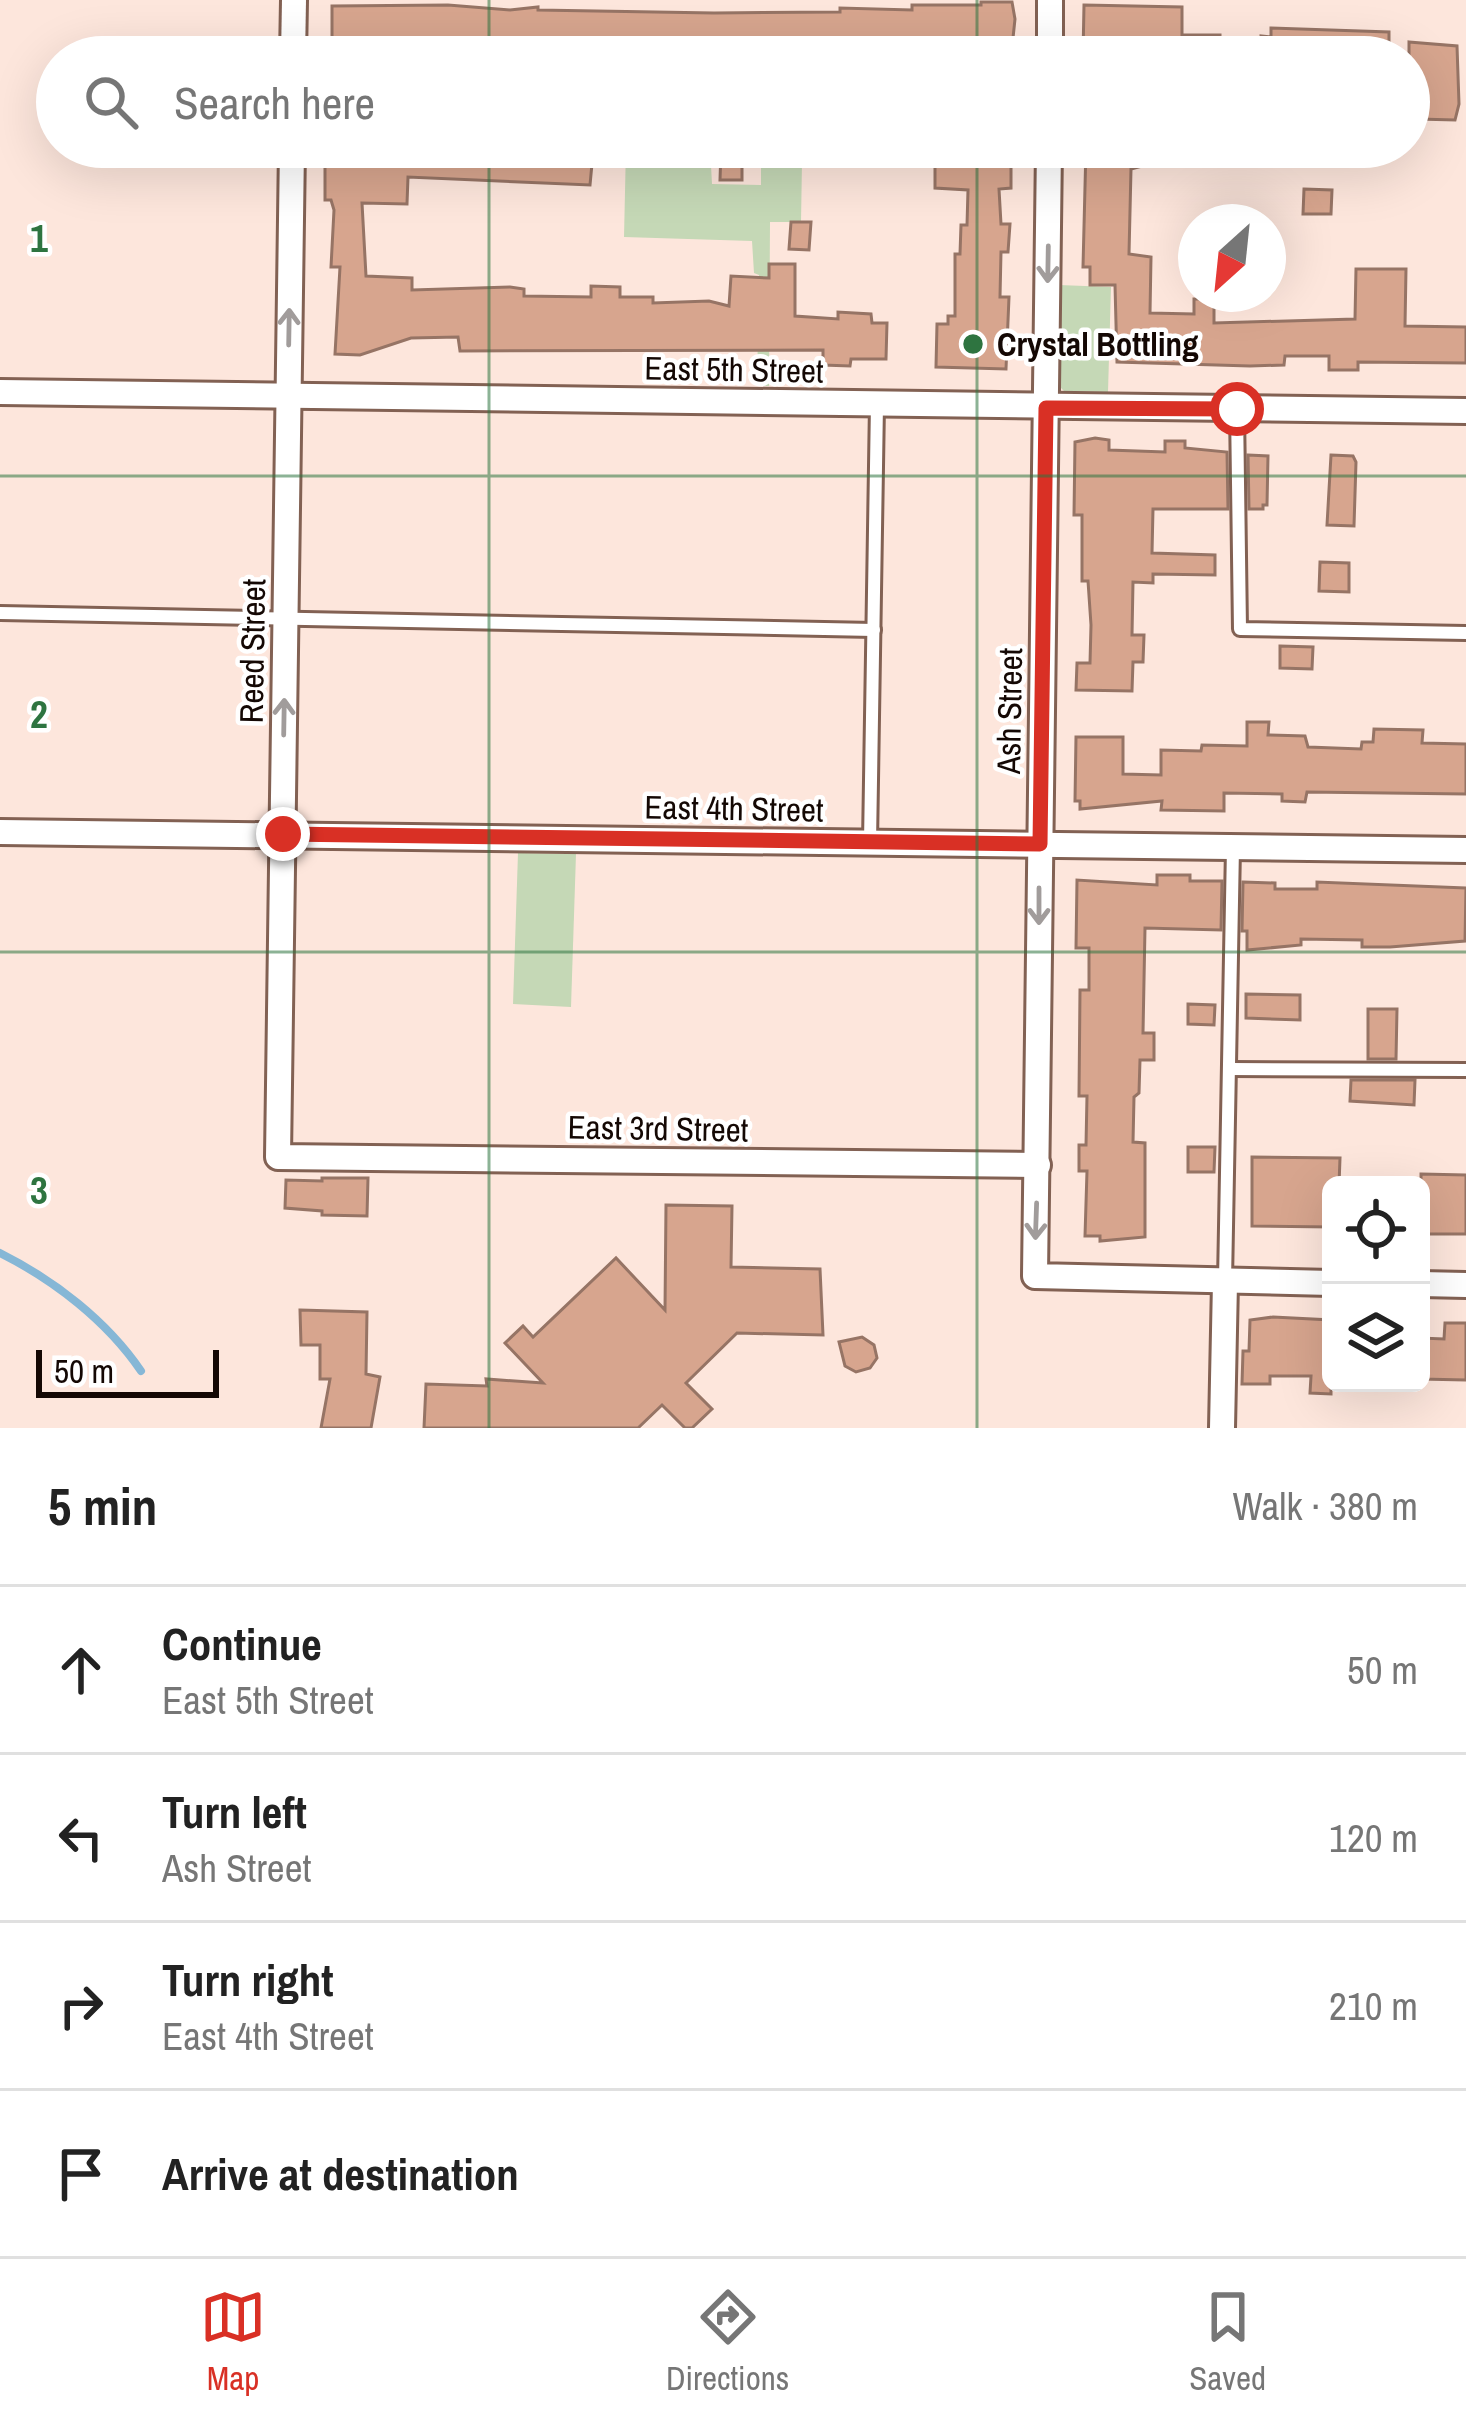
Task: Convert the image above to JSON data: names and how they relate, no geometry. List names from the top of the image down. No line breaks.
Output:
{"streets":{"street":["East 5th Street","Reed Street","Ash Street","East 4th Street","East 3rd Street"]},"crossings":[["East 5th Street","Reed Street"],["East 5th Street","Ash Street"],["Reed Street","East 4th Street"],["Reed Street","East 3rd Street"],["Ash Street","East 4th Street"],["Ash Street","East 3rd Street"]],"one_way":["Reed Street","Ash Street"],"places":["Crystal Bottling"],"scale_bar":"50 m","north":"bottom left","page":{"search":"Search here","scale":"50 m","heading":["5 min","Walk · 380 m"],"list":[["Continue","East 5th Street","50 m"],["Turn left","Ash Street","120 m"],["Turn right","East 4th Street","210 m"],"Arrive at destination"],"nav":["Map","Directions","Saved"]},"grid":{"rows":["1","2","3"]}}
